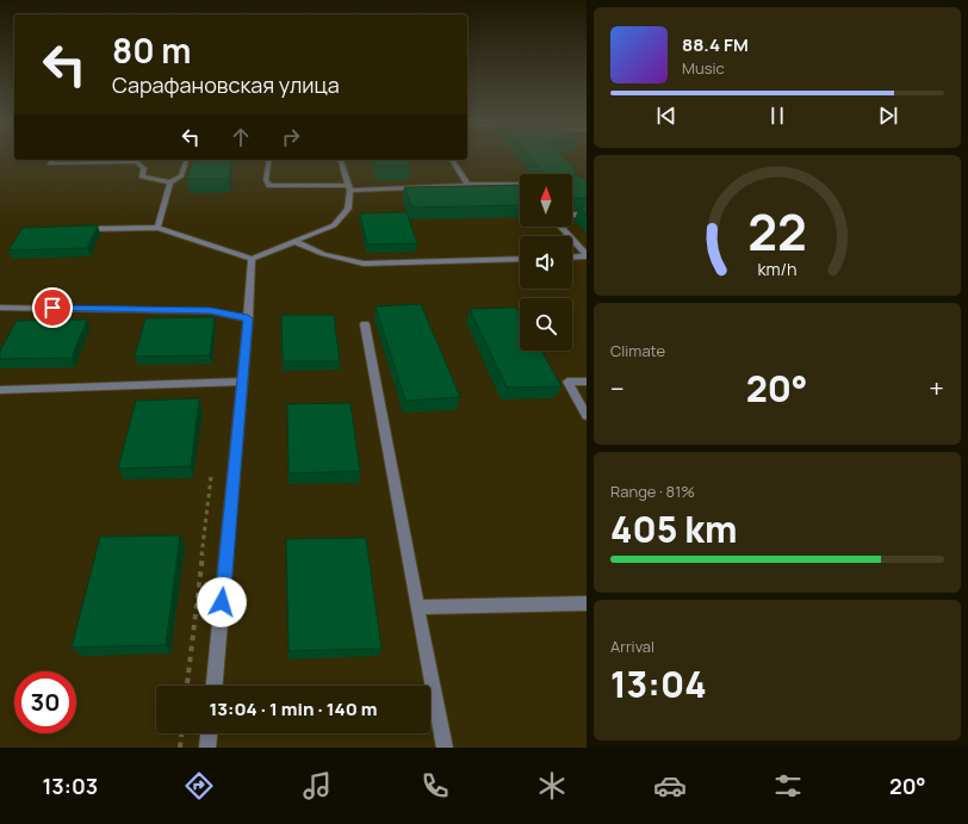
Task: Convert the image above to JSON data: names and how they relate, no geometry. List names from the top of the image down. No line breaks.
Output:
{"north":"top","page":{"turn":["80 m","Сарафановская улица"],"song":["88.4 FM","Music"],"tile":["Climate",["Range · 81%","405 km"],["Arrival","13:04"]],"heat":["−","20°","+"],"limit":"30","trip":"13:04 · 1 min · 140 m","tabs":["13:03","20°"],"gauge":["22","km/h"]}}
